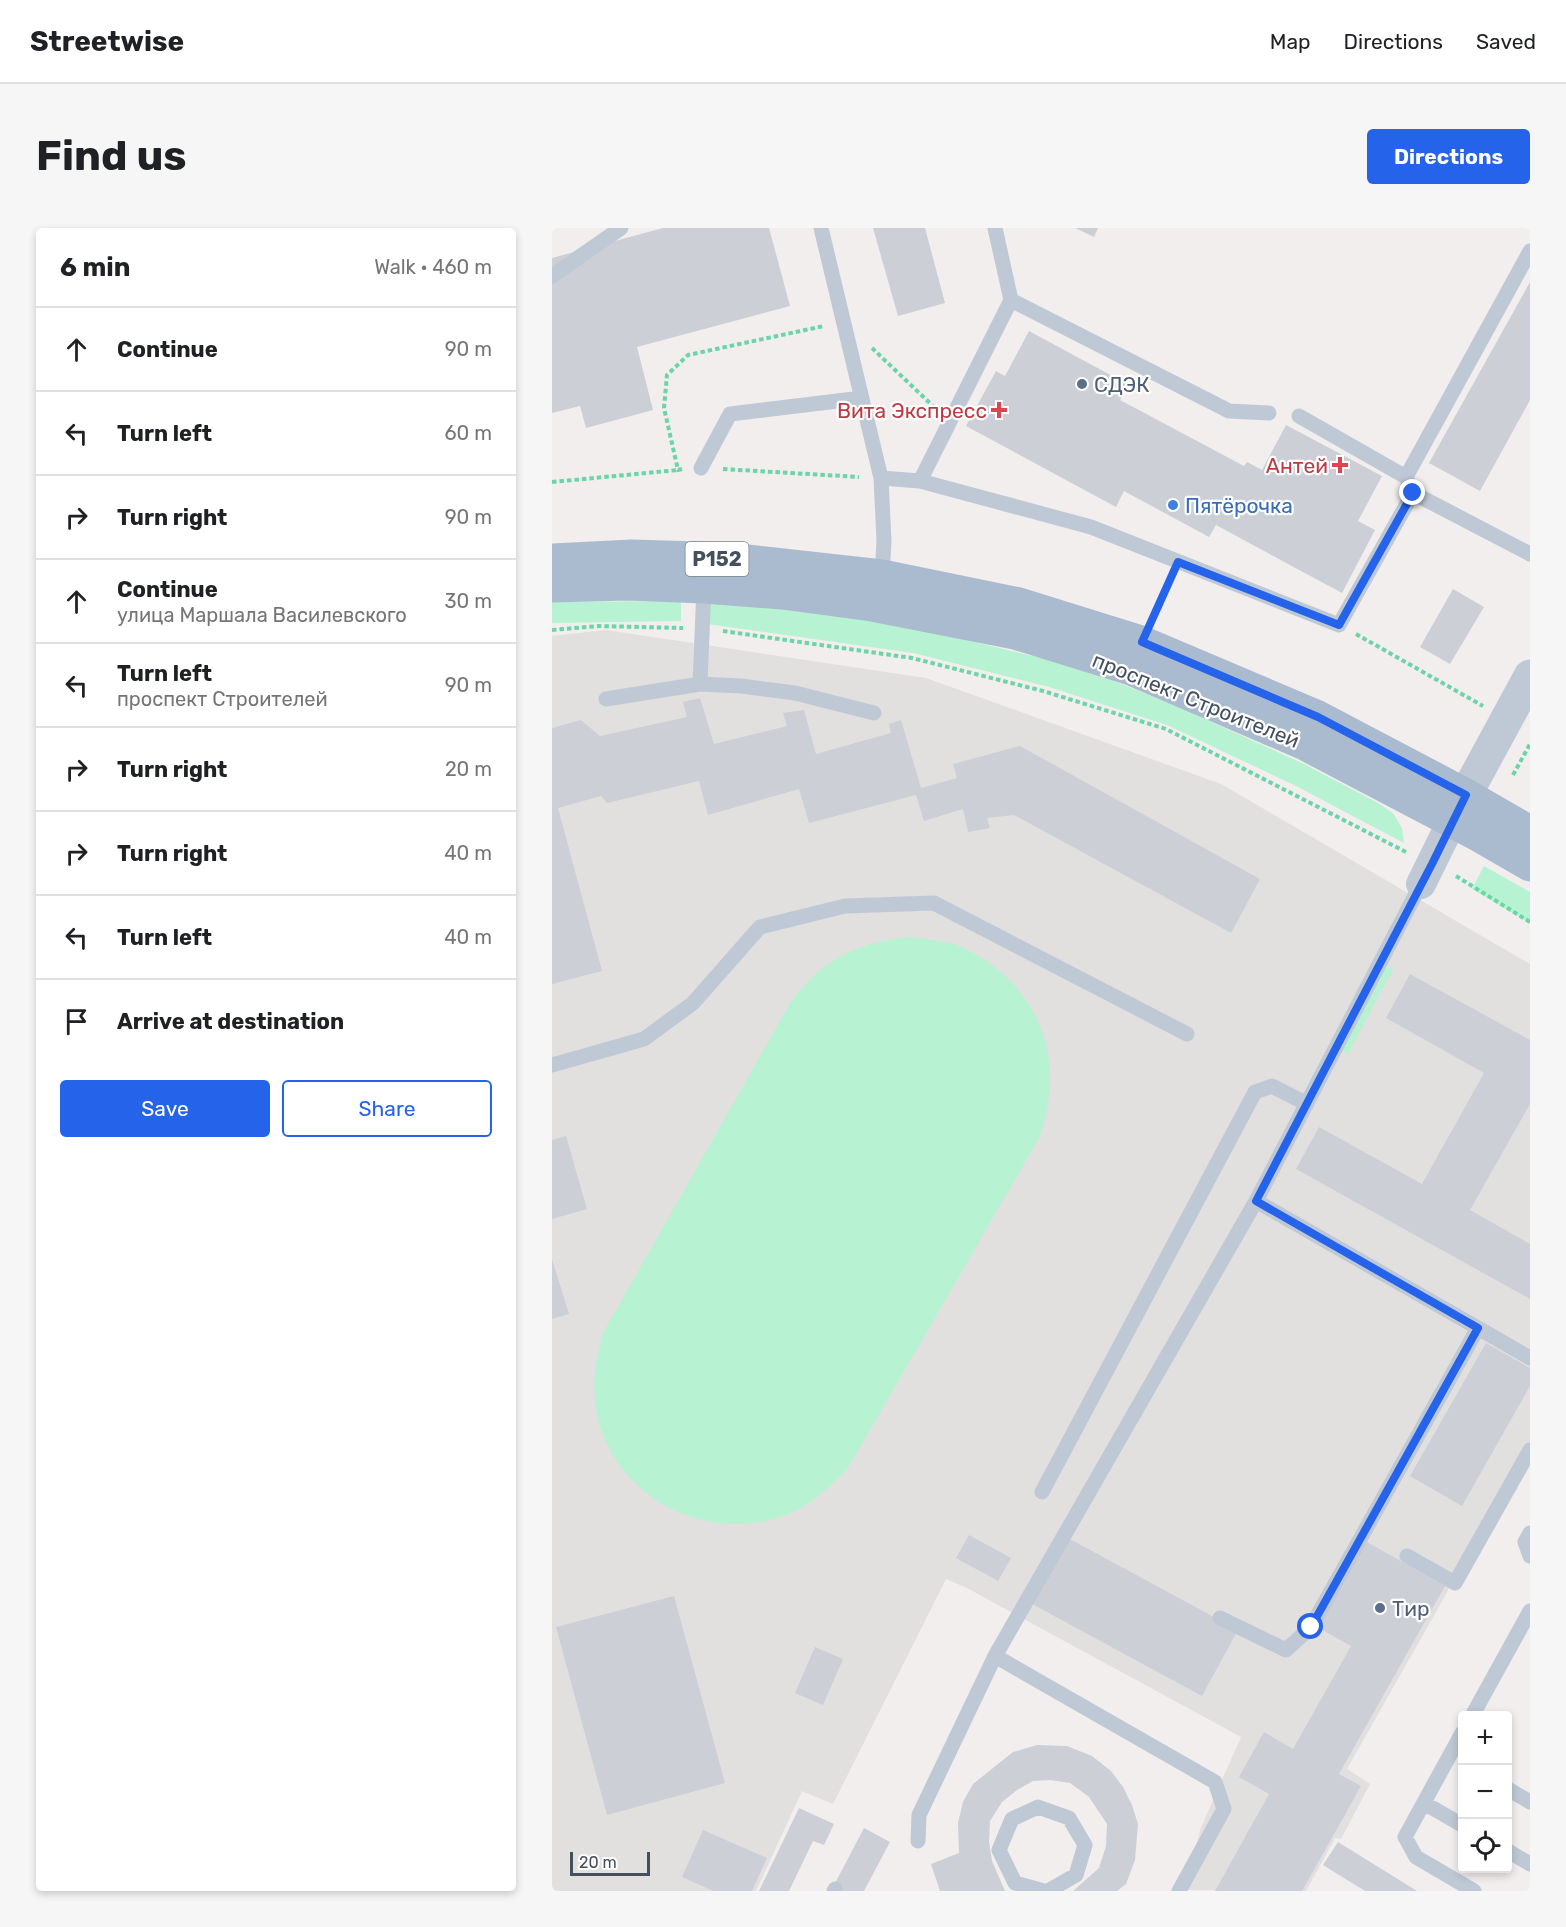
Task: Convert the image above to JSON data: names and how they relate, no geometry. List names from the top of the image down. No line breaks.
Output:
{"streets":{"main road":["Р152","проспект Строителей"]},"places":{"other":["СДЭК","Пятёрочка","Тир"],"health":["Вита Экспресс","Антей"]},"scale_bar":"20 m","page":{"header":"Streetwise","nav":["Map","Directions","Saved"],"buttons":["Directions",["Save","Share"]],"title":"Find us","heading":["6 min","Walk · 460 m"],"list":[["Continue","90 m"],["Turn left","60 m"],["Turn right","90 m"],["Continue","улица Маршала Василевского","30 m"],["Turn left","проспект Строителей","90 m"],["Turn right","20 m"],["Turn right","40 m"],["Turn left","40 m"],"Arrive at destination"],"map_buttons":["+","−"],"scale":"20 m"}}
